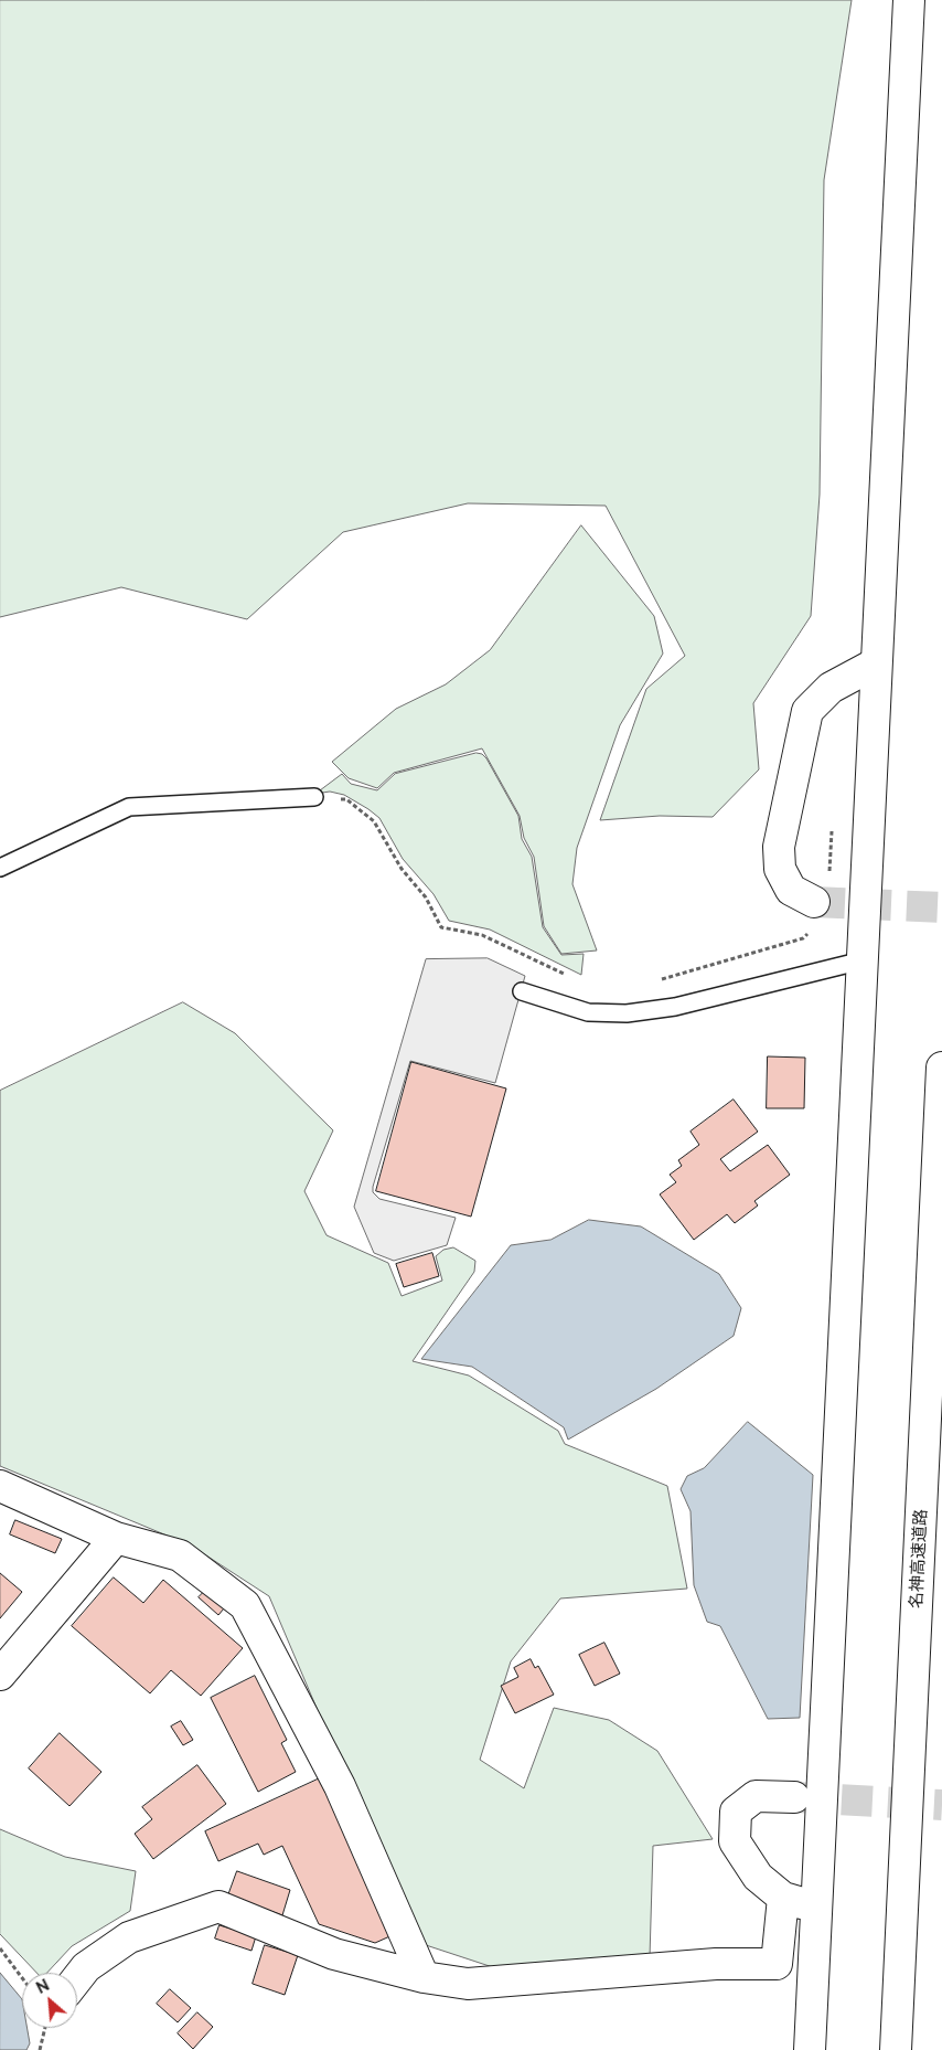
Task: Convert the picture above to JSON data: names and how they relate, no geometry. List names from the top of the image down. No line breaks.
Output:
{"streets":{"main road":["名神高速道路"]},"north":"top left"}
